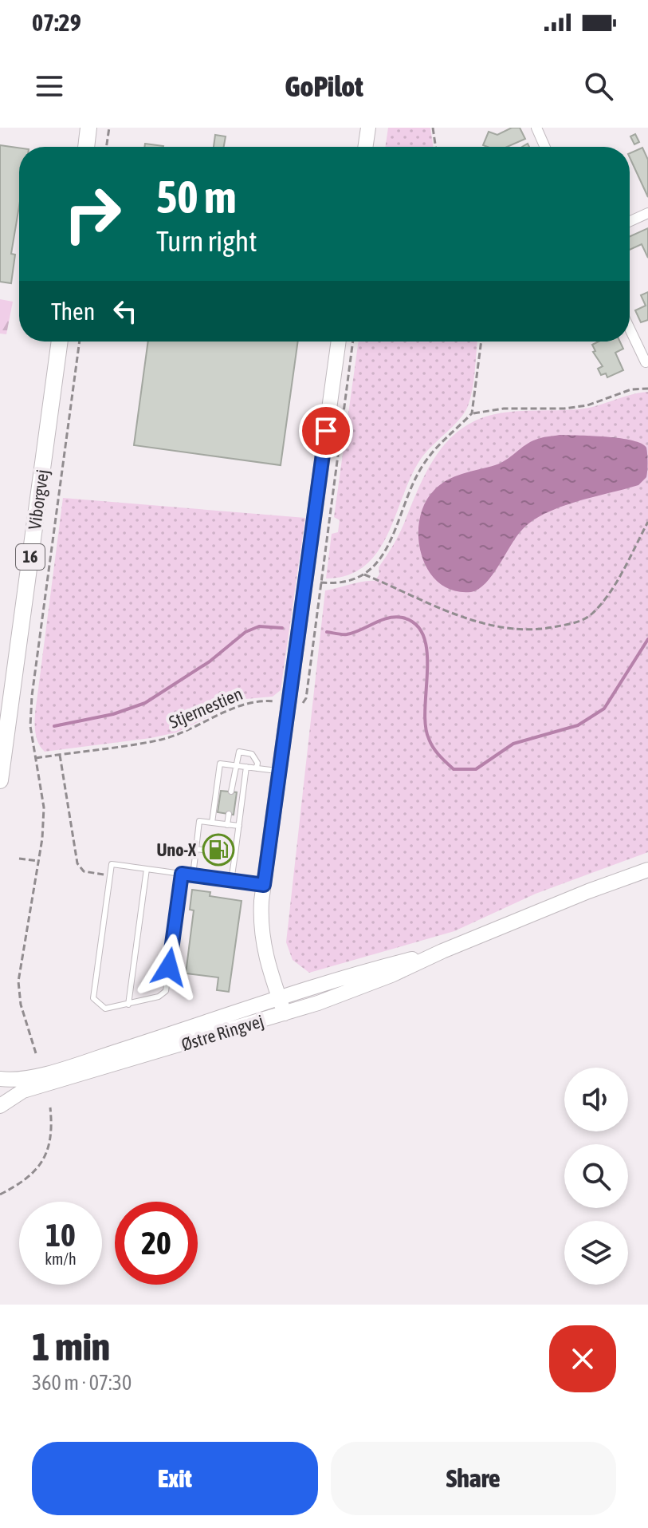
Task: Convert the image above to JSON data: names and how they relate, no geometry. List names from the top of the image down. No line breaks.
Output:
{"streets":{"main road":["Viborgvej","16"],"street":["Østre Ringvej"],"path":["Stjernestien"]},"places":{"fuel station":["Uno-X"]},"page":{"status":"07:29","header":"GoPilot","turn":["50 m","Turn right"],"then":"Then","speed":"10 km/h","limit":"20","heading":["1 min","360 m · 07:30"],"buttons":["Exit","Share"]}}
